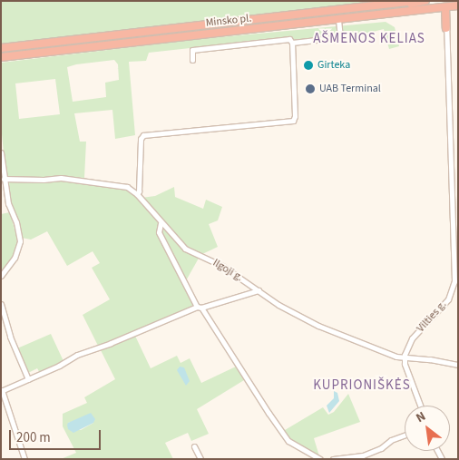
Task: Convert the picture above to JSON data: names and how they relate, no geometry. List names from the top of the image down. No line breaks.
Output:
{"streets":{"highway":["Minsko pl."],"street":["Ilgoji g.","Vilties g."]},"crossings":[["Ilgoji g.","Vilties g."]],"districts":["AŠMENOS KELIAS","KUPRIONIŠKĖS"],"places":["Girteka","UAB Terminal"],"scale_bar":"200 m","north":"top left"}
